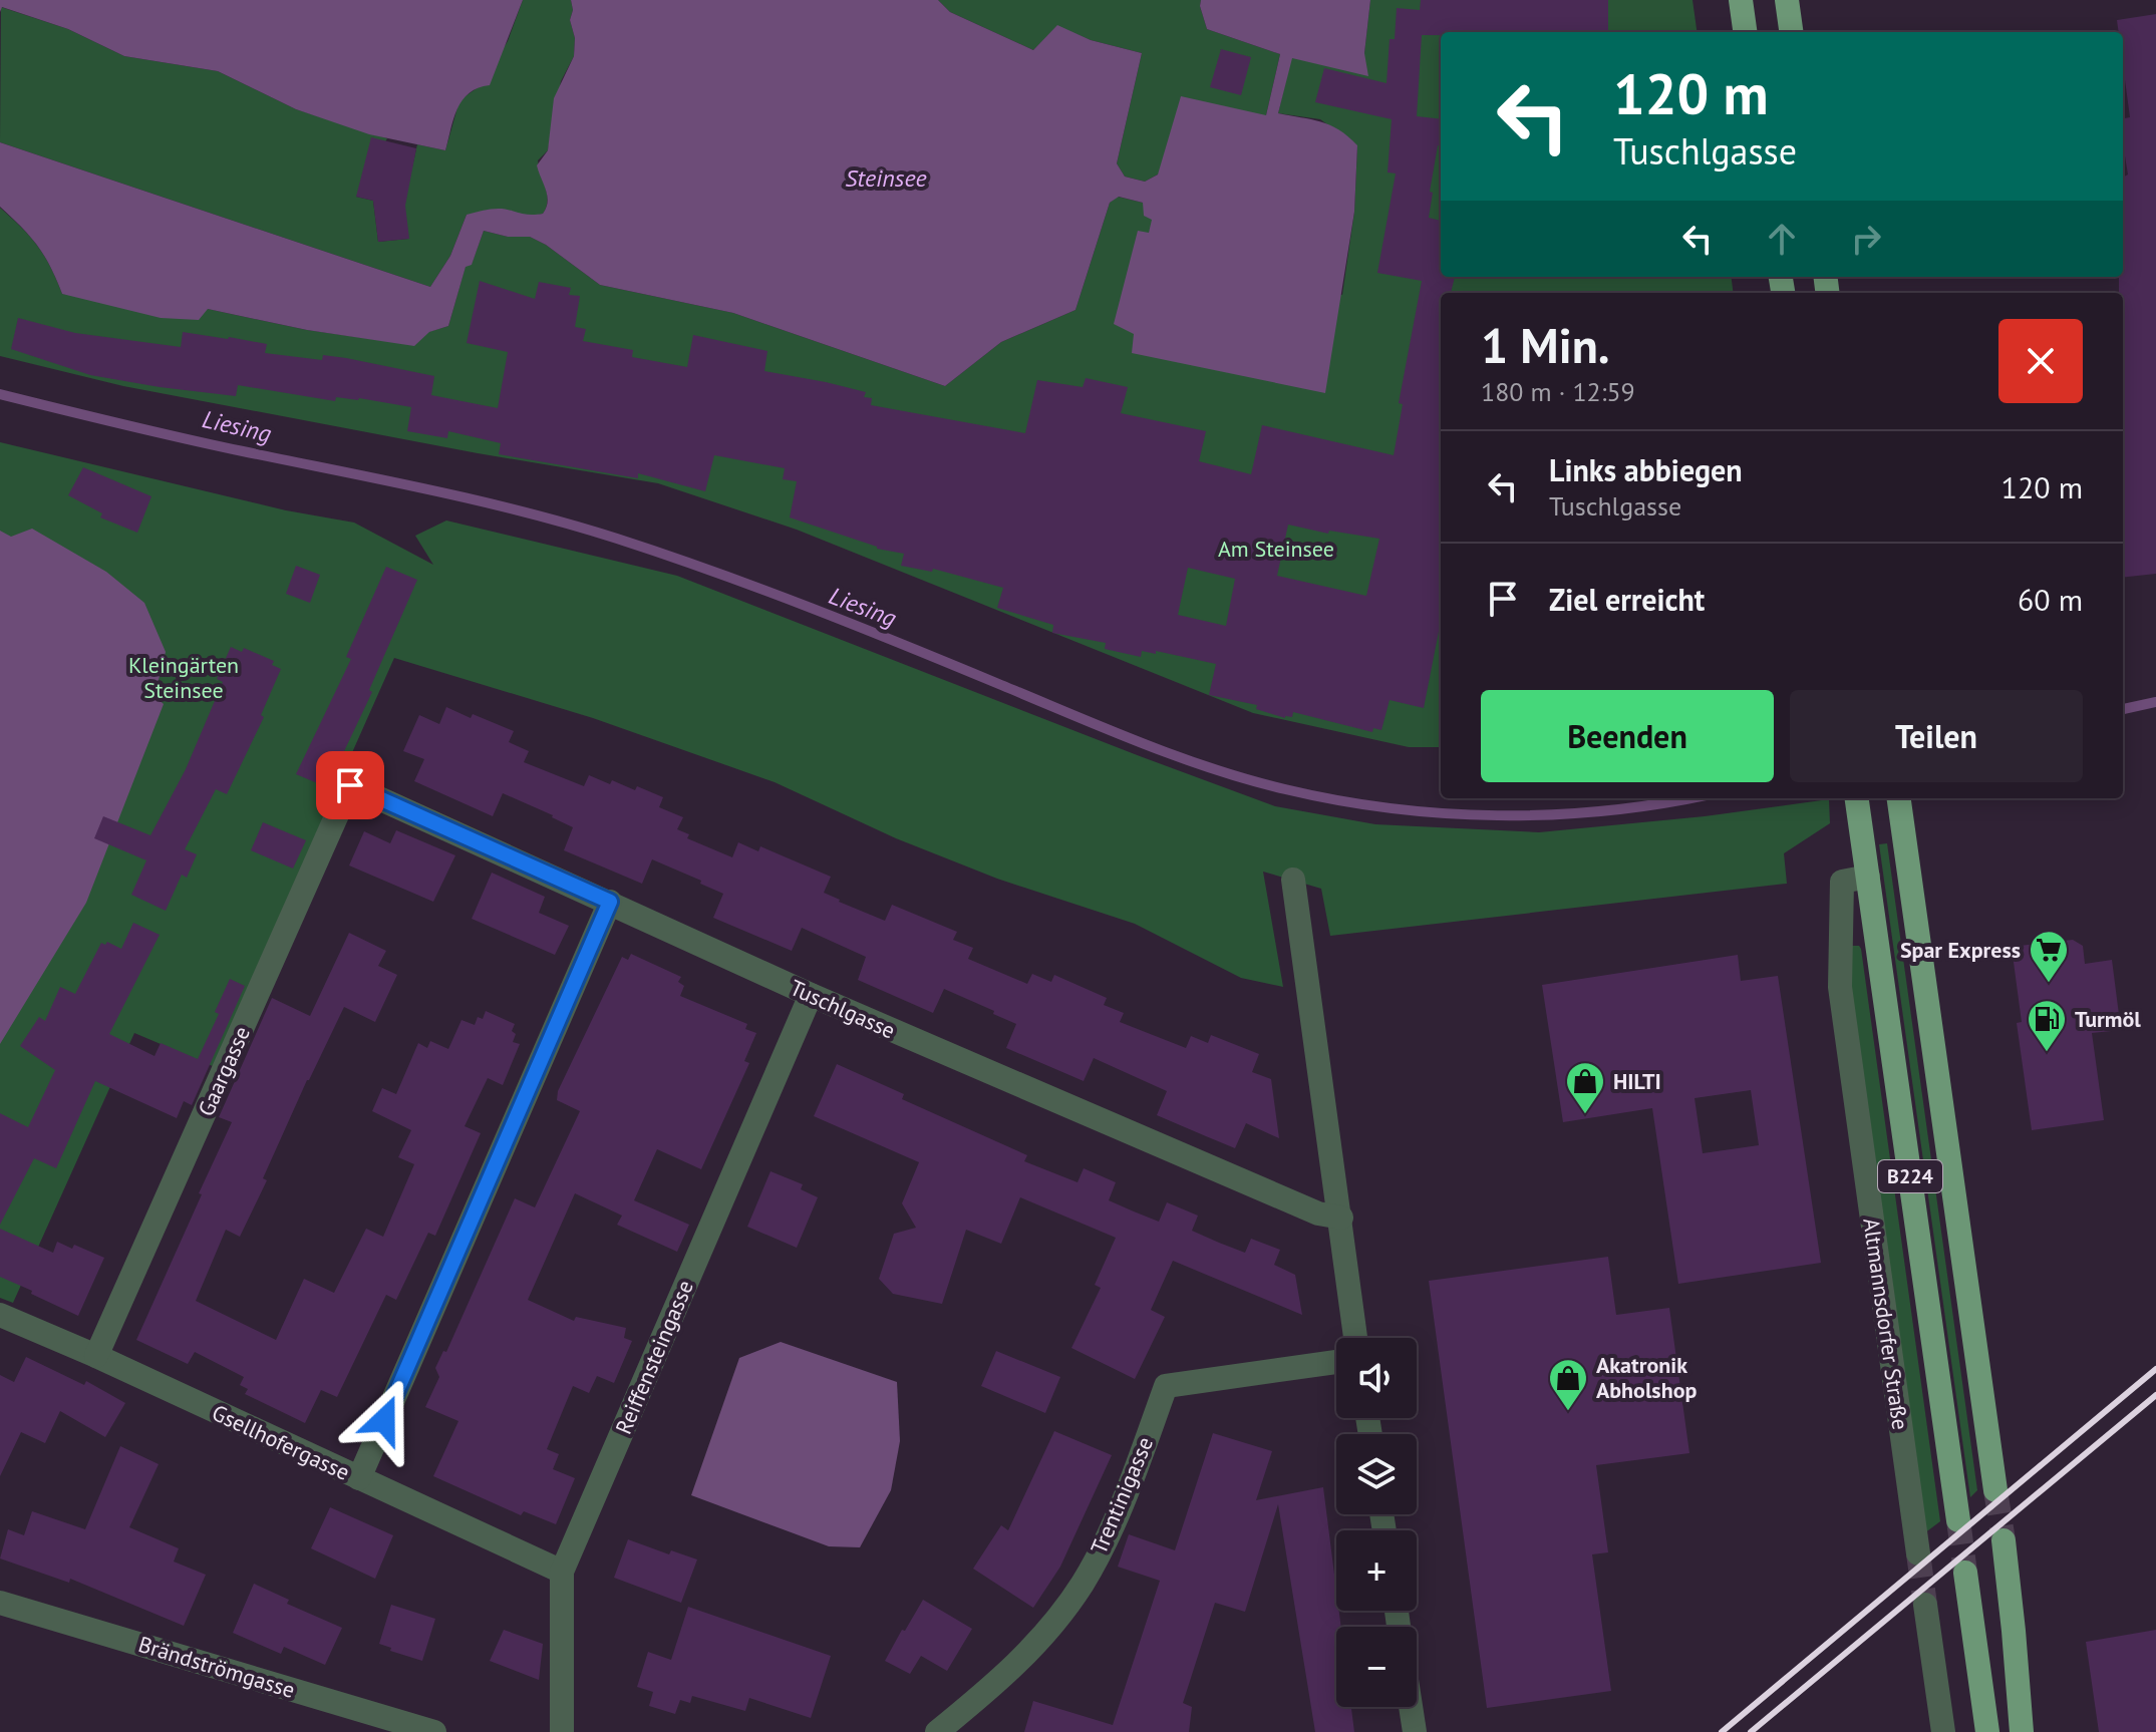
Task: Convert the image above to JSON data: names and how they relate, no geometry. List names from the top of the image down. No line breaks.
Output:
{"streets":{"main road":["B224","Altmannsdorfer Straße"],"street":["Tuschlgasse","Gaargasse","Reiffensteingasse","Gsellhofergasse","Trentinigasse","Brändströmgasse"]},"crossings":[["Tuschlgasse","Gaargasse"],["Tuschlgasse","Reiffensteingasse"],["Gaargasse","Gsellhofergasse"],["Reiffensteingasse","Gsellhofergasse"]],"water":["Steinsee","Liesing"],"parks":["Am Steinsee","Kleingärten Steinsee"],"places":{"supermarket":["Spar Express"],"fuel station":["Turmöl"],"shop":["HILTI","Akatronik Abholshop"]},"page":{"turn":["120 m","Tuschlgasse"],"heading":["1 Min.","180 m · 12:59"],"list":[{"name":"Links abbiegen","note":"Tuschlgasse","value":"120 m"},{"name":"Ziel erreicht","value":"60 m"}],"buttons":["Beenden","Teilen"],"map_buttons":["+","−"]}}
